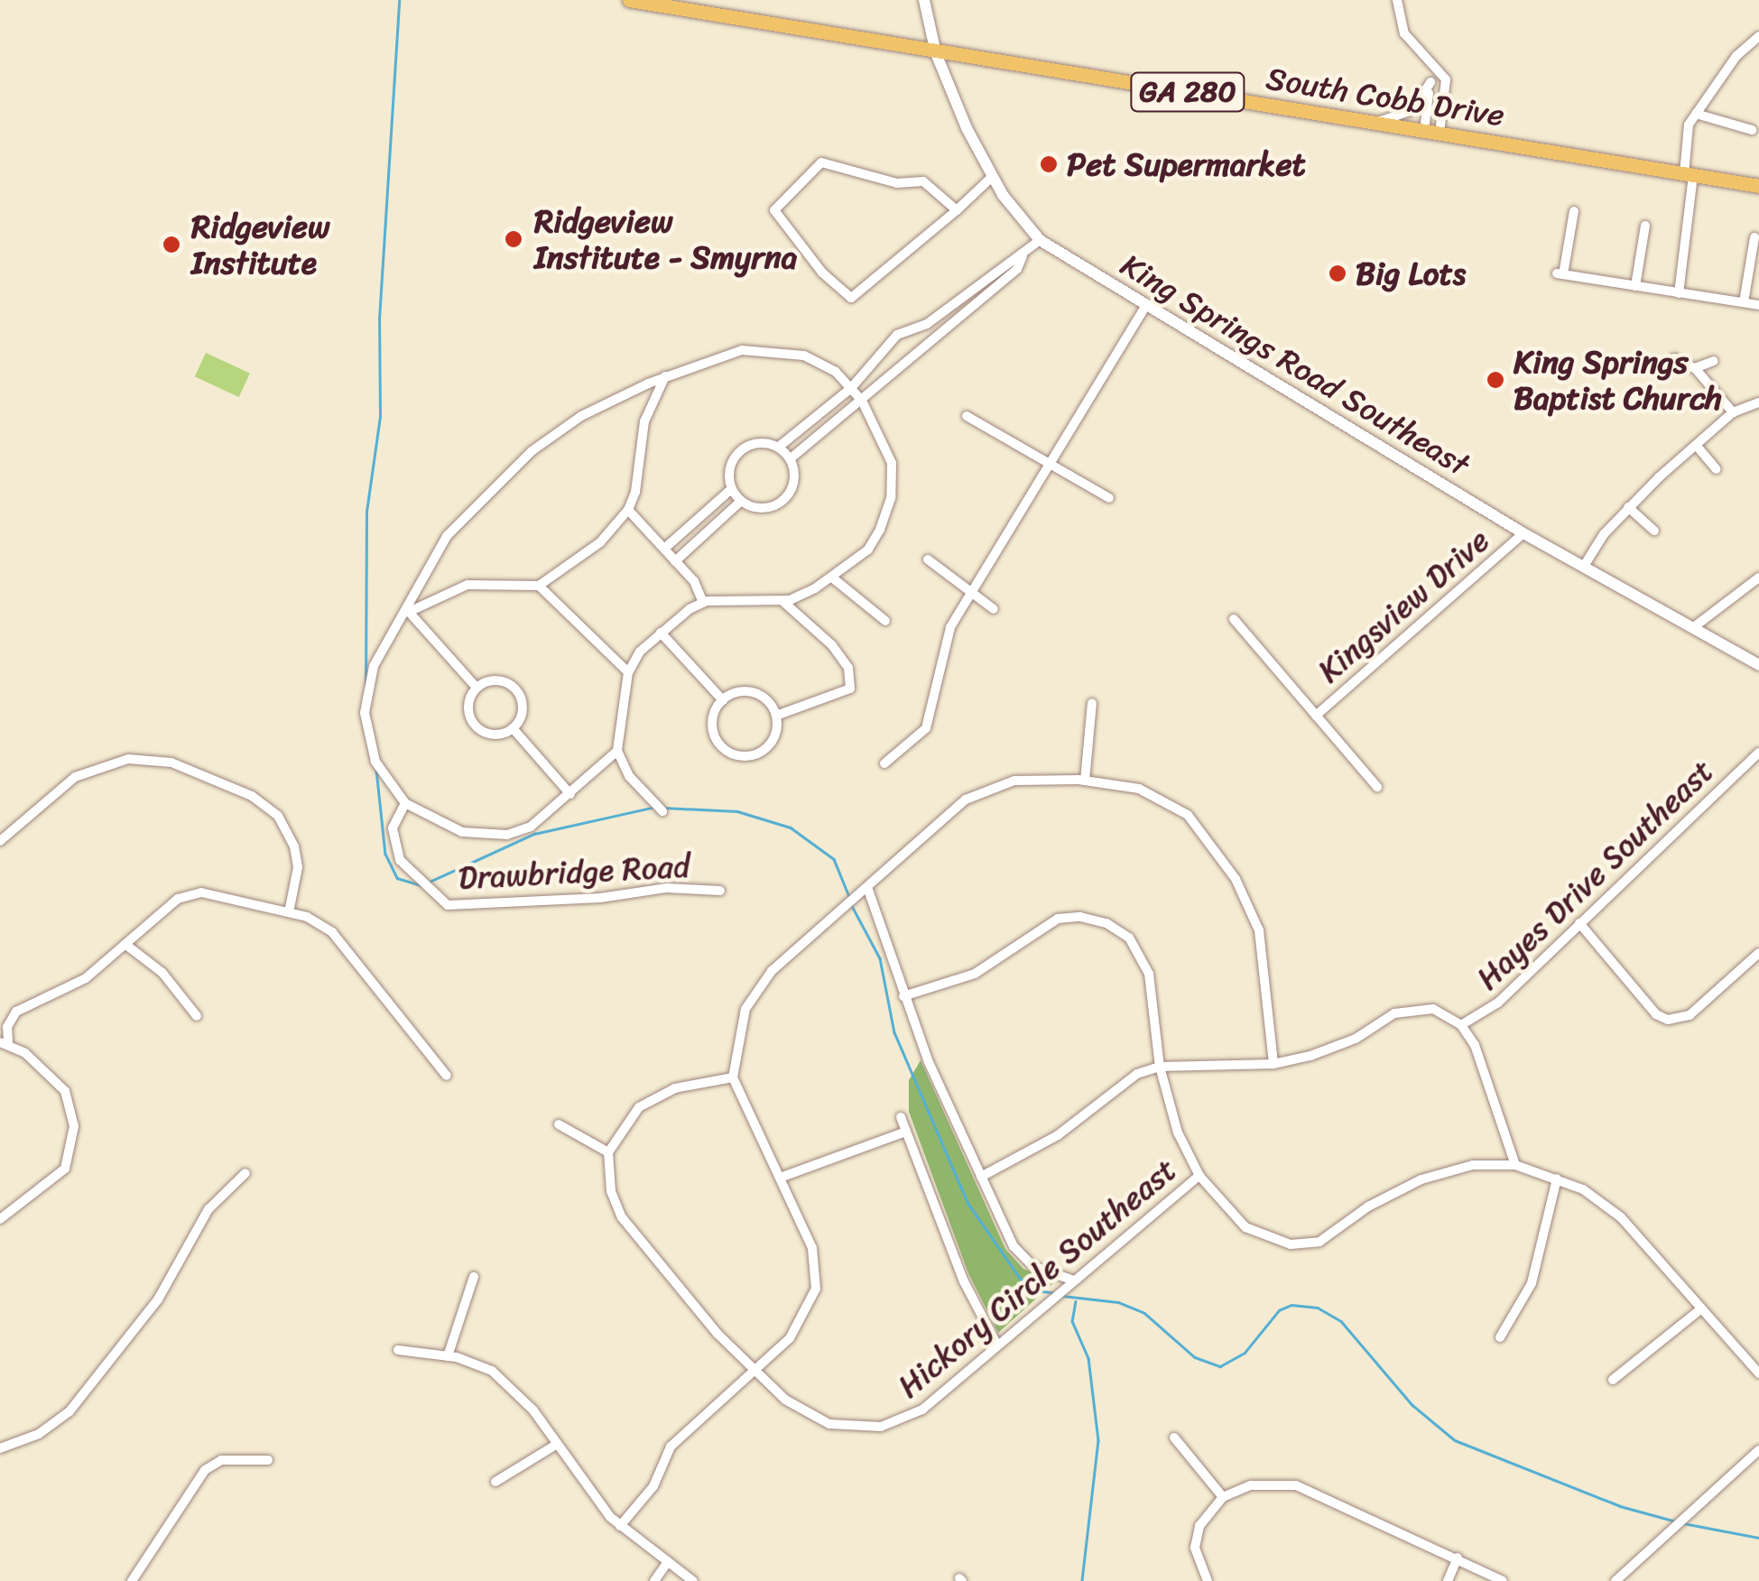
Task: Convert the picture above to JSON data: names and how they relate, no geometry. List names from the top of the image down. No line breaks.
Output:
{"streets":{"main road":["GA 280","South Cobb Drive"],"street":["King Springs Road Southeast","Kingsview Drive","Drawbridge Road","Hayes Drive Southeast","Hickory Circle Southeast"]},"crossings":[["South Cobb Drive","King Springs Road Southeast"],["King Springs Road Southeast","Kingsview Drive"]],"places":["Pet Supermarket","Ridgeview Institute - Smyrna","Ridgeview Institute","Big Lots","King Springs Baptist Church"]}
